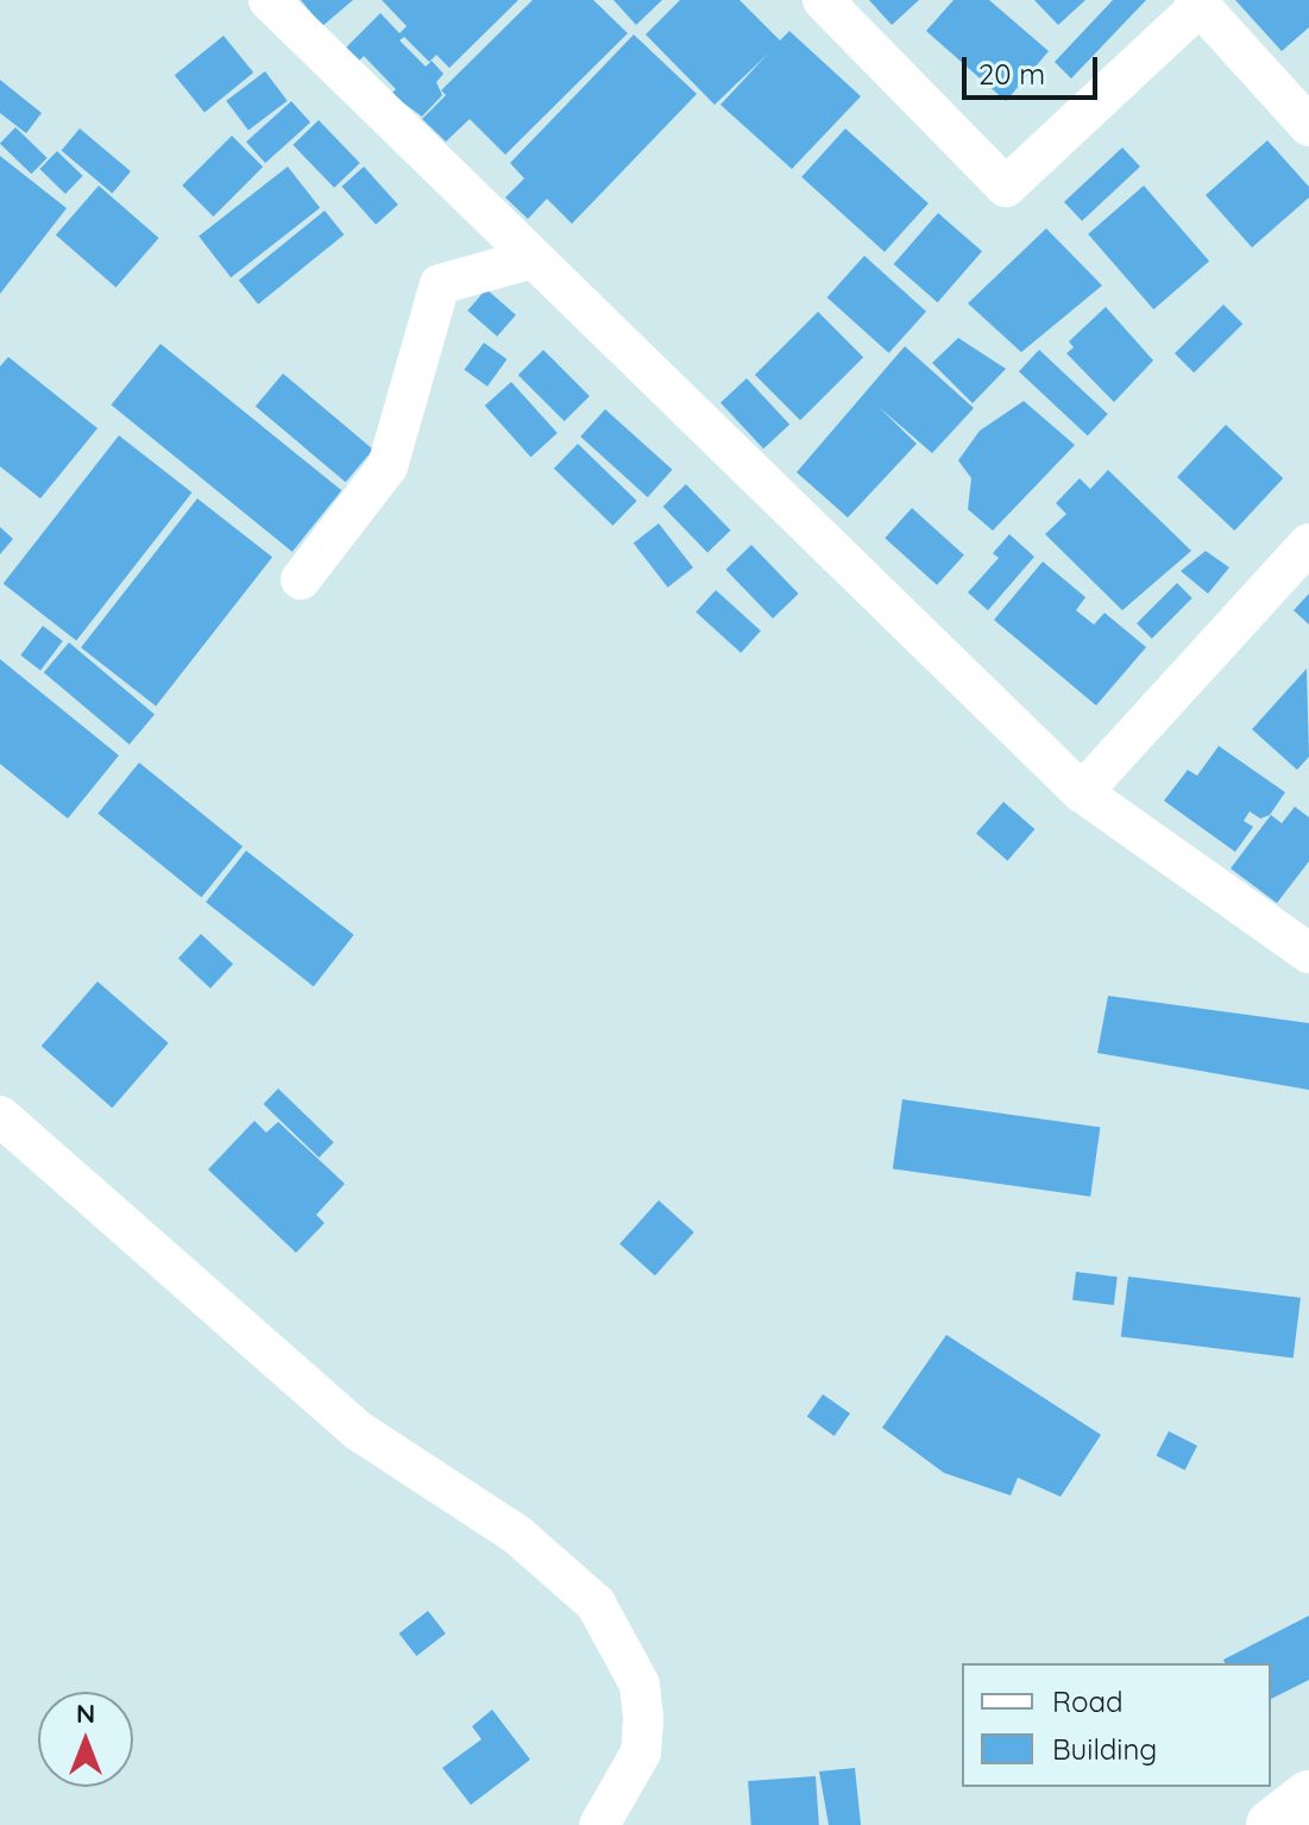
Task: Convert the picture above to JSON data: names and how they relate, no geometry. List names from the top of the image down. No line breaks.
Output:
{"legend":["Road","Building"],"scale_bar":"20 m","north":"top"}
